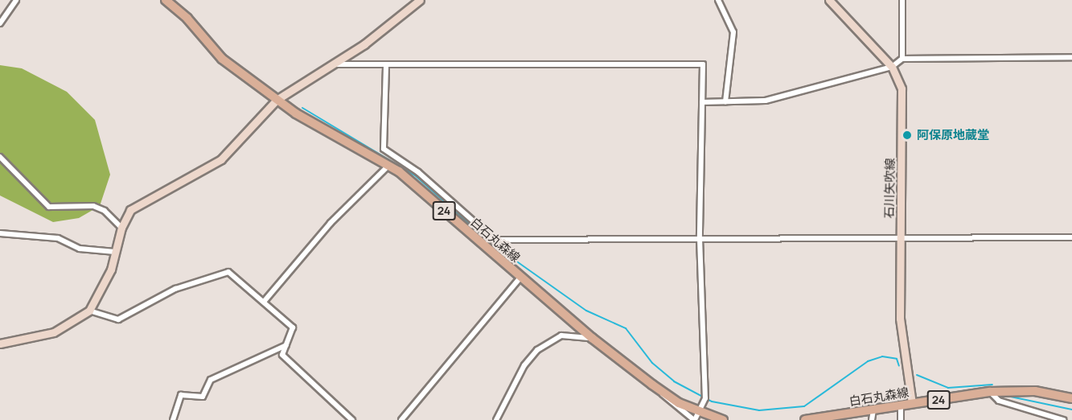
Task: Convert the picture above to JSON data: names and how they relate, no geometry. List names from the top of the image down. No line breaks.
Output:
{"streets":{"main road":["24","白石丸森線"],"street":["石川矢吹線"]},"crossings":[["石川矢吹線","白石丸森線"]],"places":["阿保原地蔵堂"]}
